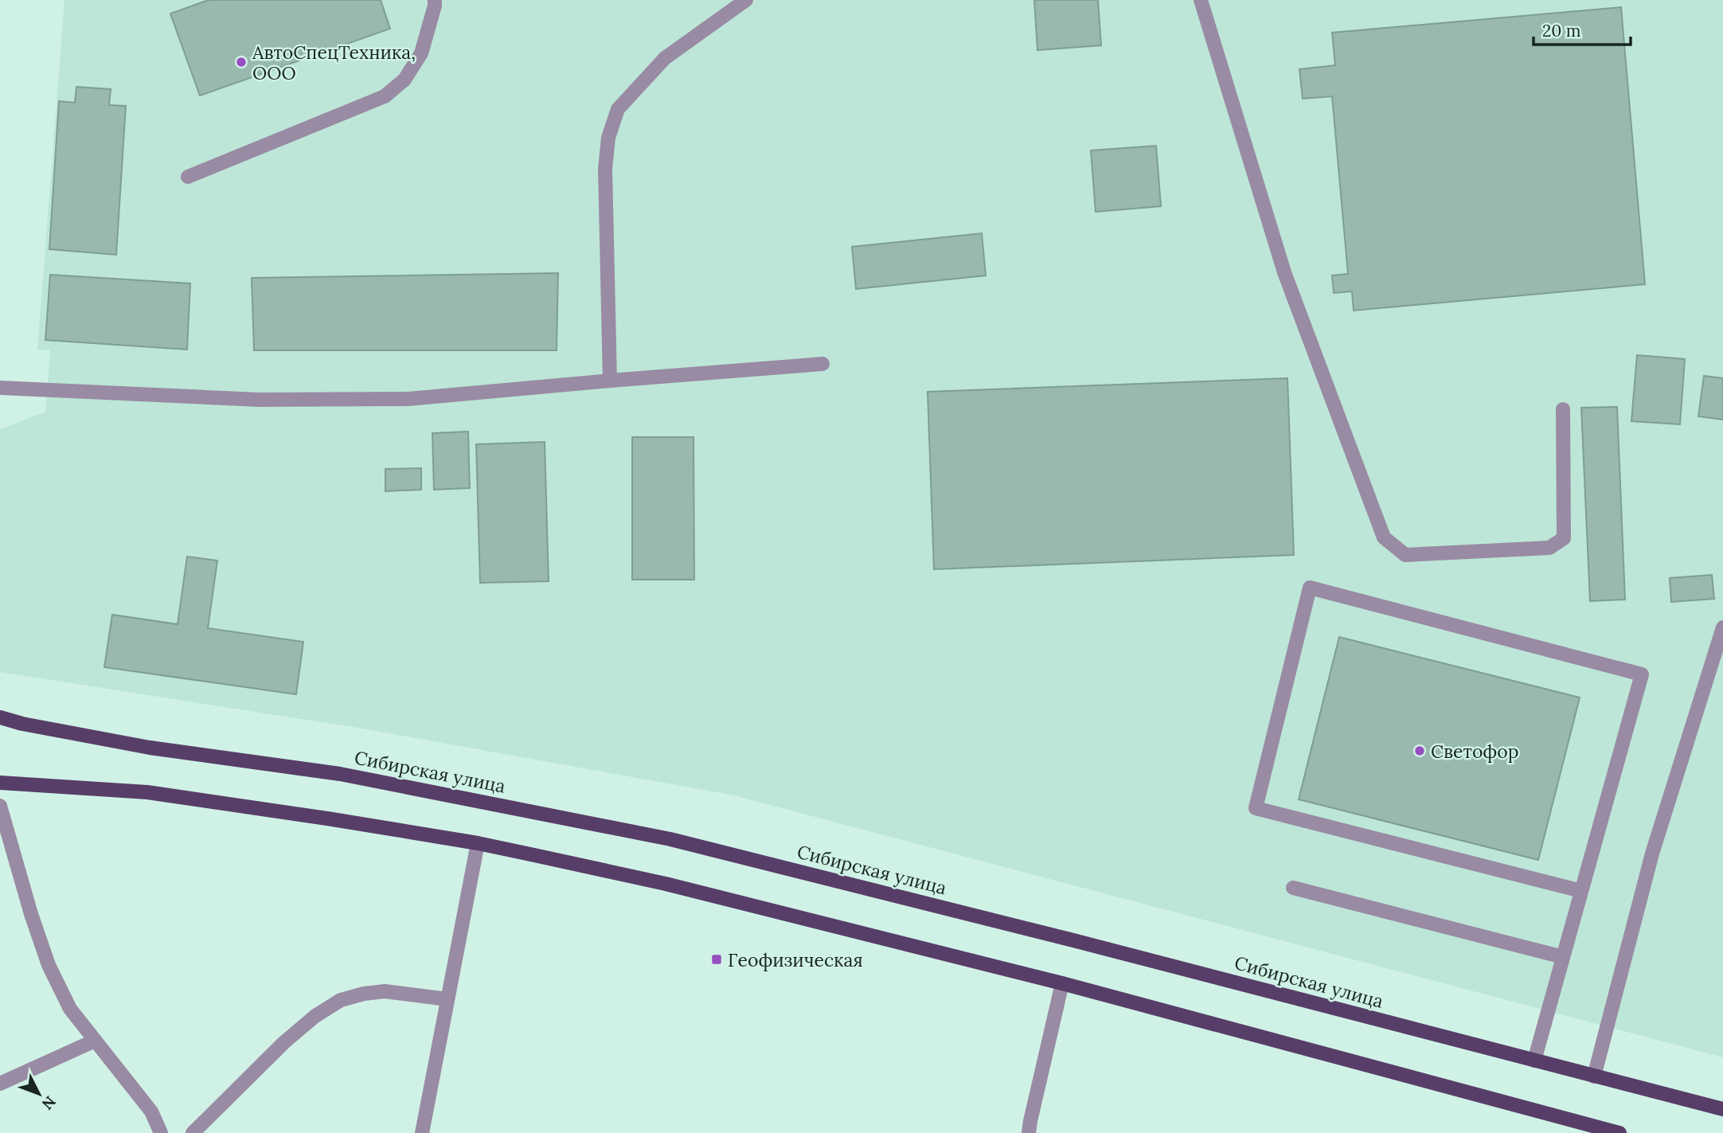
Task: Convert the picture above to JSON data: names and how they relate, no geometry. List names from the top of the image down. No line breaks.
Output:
{"streets":{"main road":["Сибирская улица"]},"places":{"other":["АвтоСпецТехника, ООО","Светофор"],"transit":["Геофизическая"]},"scale_bar":"20 m","north":"bottom right"}
